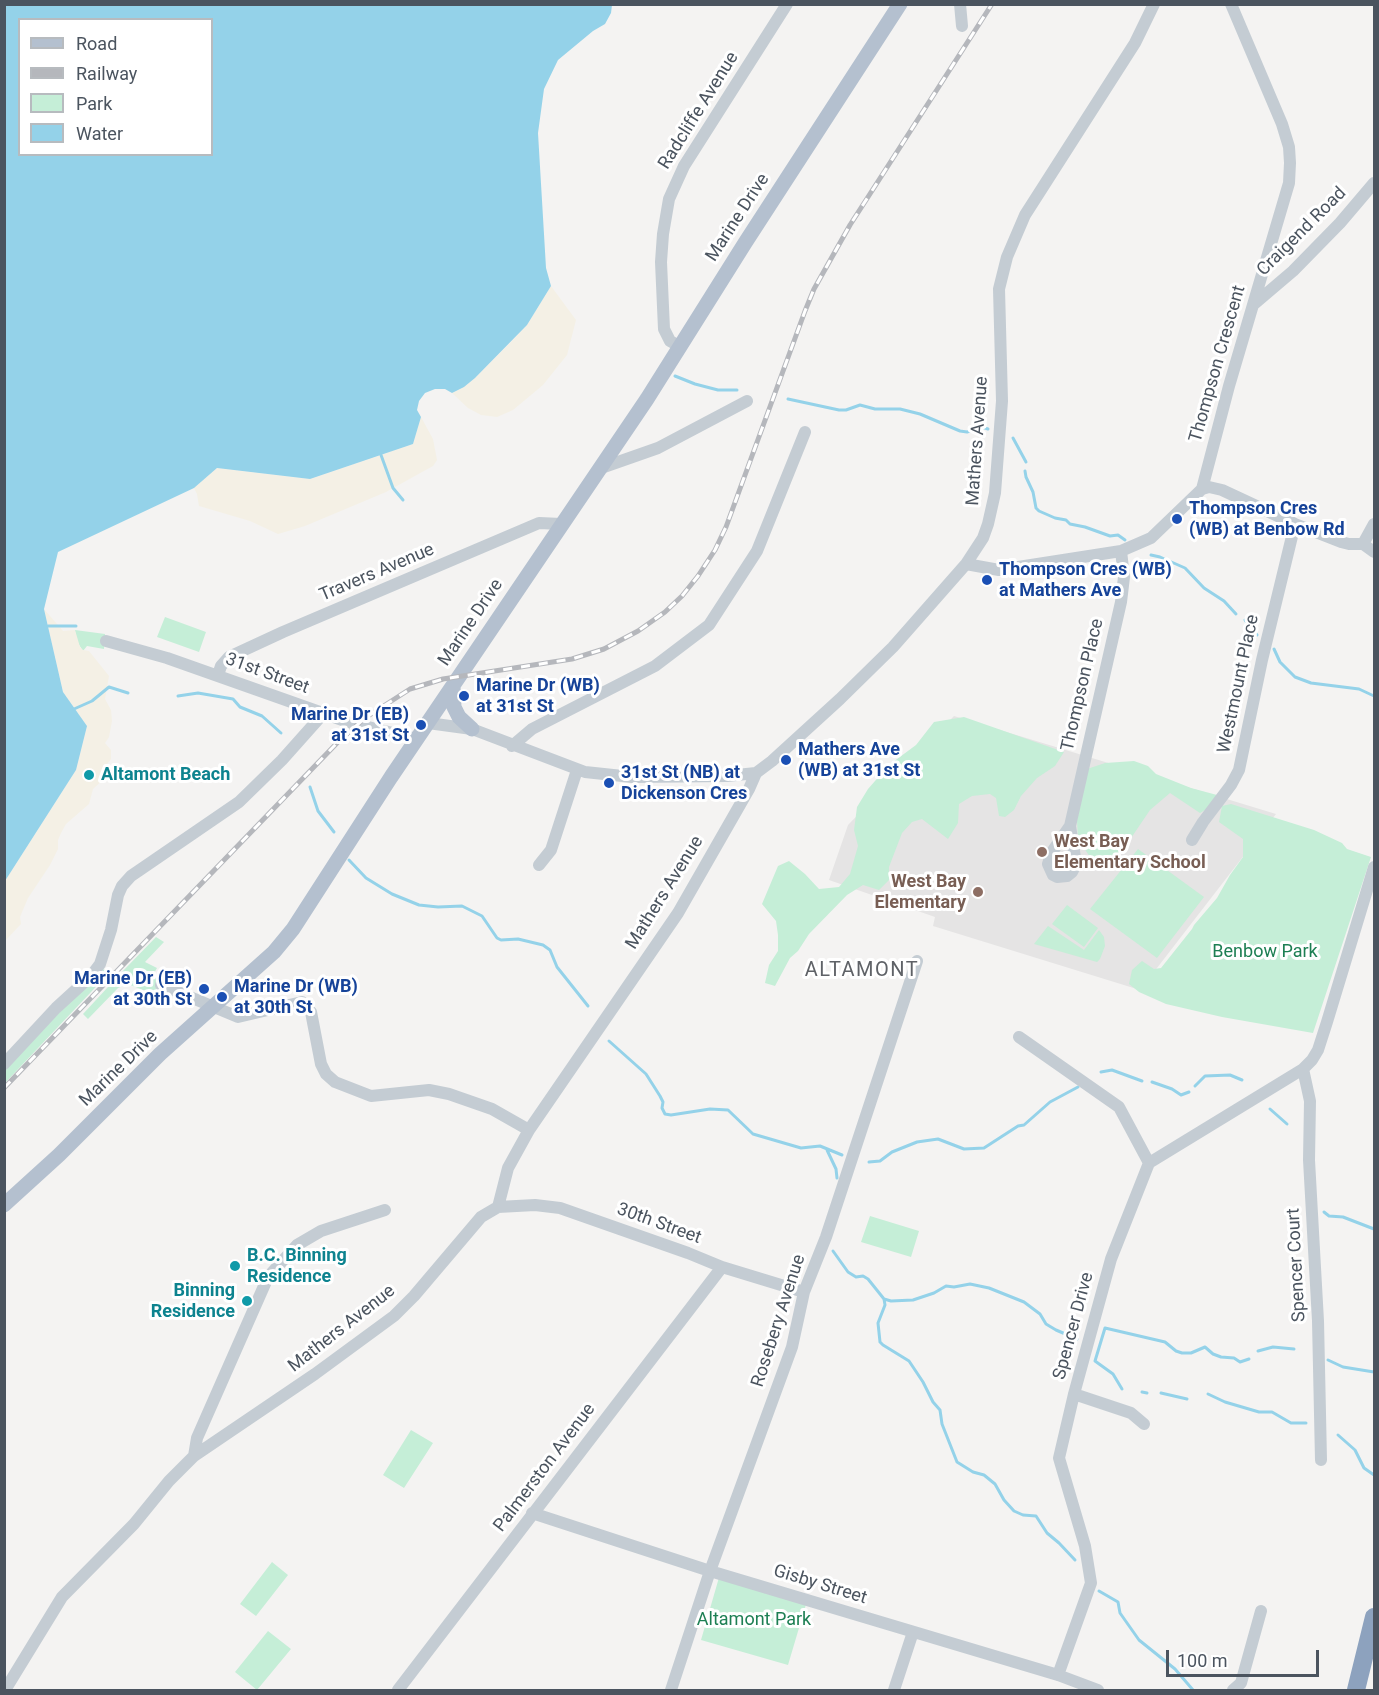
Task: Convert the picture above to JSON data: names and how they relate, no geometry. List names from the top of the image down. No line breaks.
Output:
{"streets":{"main road":["Marine Drive"],"street":["Radcliffe Avenue","Craigend Road","Thompson Crescent","Mathers Avenue","Travers Avenue","31st Street","Westmount Place","Thompson Place","30th Street","Spencer Court","Rosebery Avenue","Spencer Drive","Palmerston Avenue","Gisby Street"]},"crossings":[["Radcliffe Avenue","Marine Drive"],["Marine Drive","Travers Avenue"],["Marine Drive","31st Street"],["Craigend Road","Thompson Crescent"],["Mathers Avenue","30th Street"],["Travers Avenue","31st Street"],["30th Street","Rosebery Avenue"],["30th Street","Palmerston Avenue"],["Rosebery Avenue","Gisby Street"],["Spencer Drive","Gisby Street"],["Palmerston Avenue","Gisby Street"]],"districts":["ALTAMONT"],"parks":["Benbow Park","Altamont Park"],"places":["Thompson Cres (WB) at Benbow Rd","Thompson Cres (WB) at Mathers Ave","Marine Dr (WB) at 31st St","Marine Dr (EB) at 31st St","Mathers Ave (WB) at 31st St","Altamont Beach","31st St (NB) at Dickenson Cres","West Bay Elementary School","West Bay Elementary","Marine Dr (EB) at 30th St","Marine Dr (WB) at 30th St","B.C. Binning Residence","Binning Residence"],"legend":["Road","Railway","Park","Water"],"scale_bar":"100 m"}
